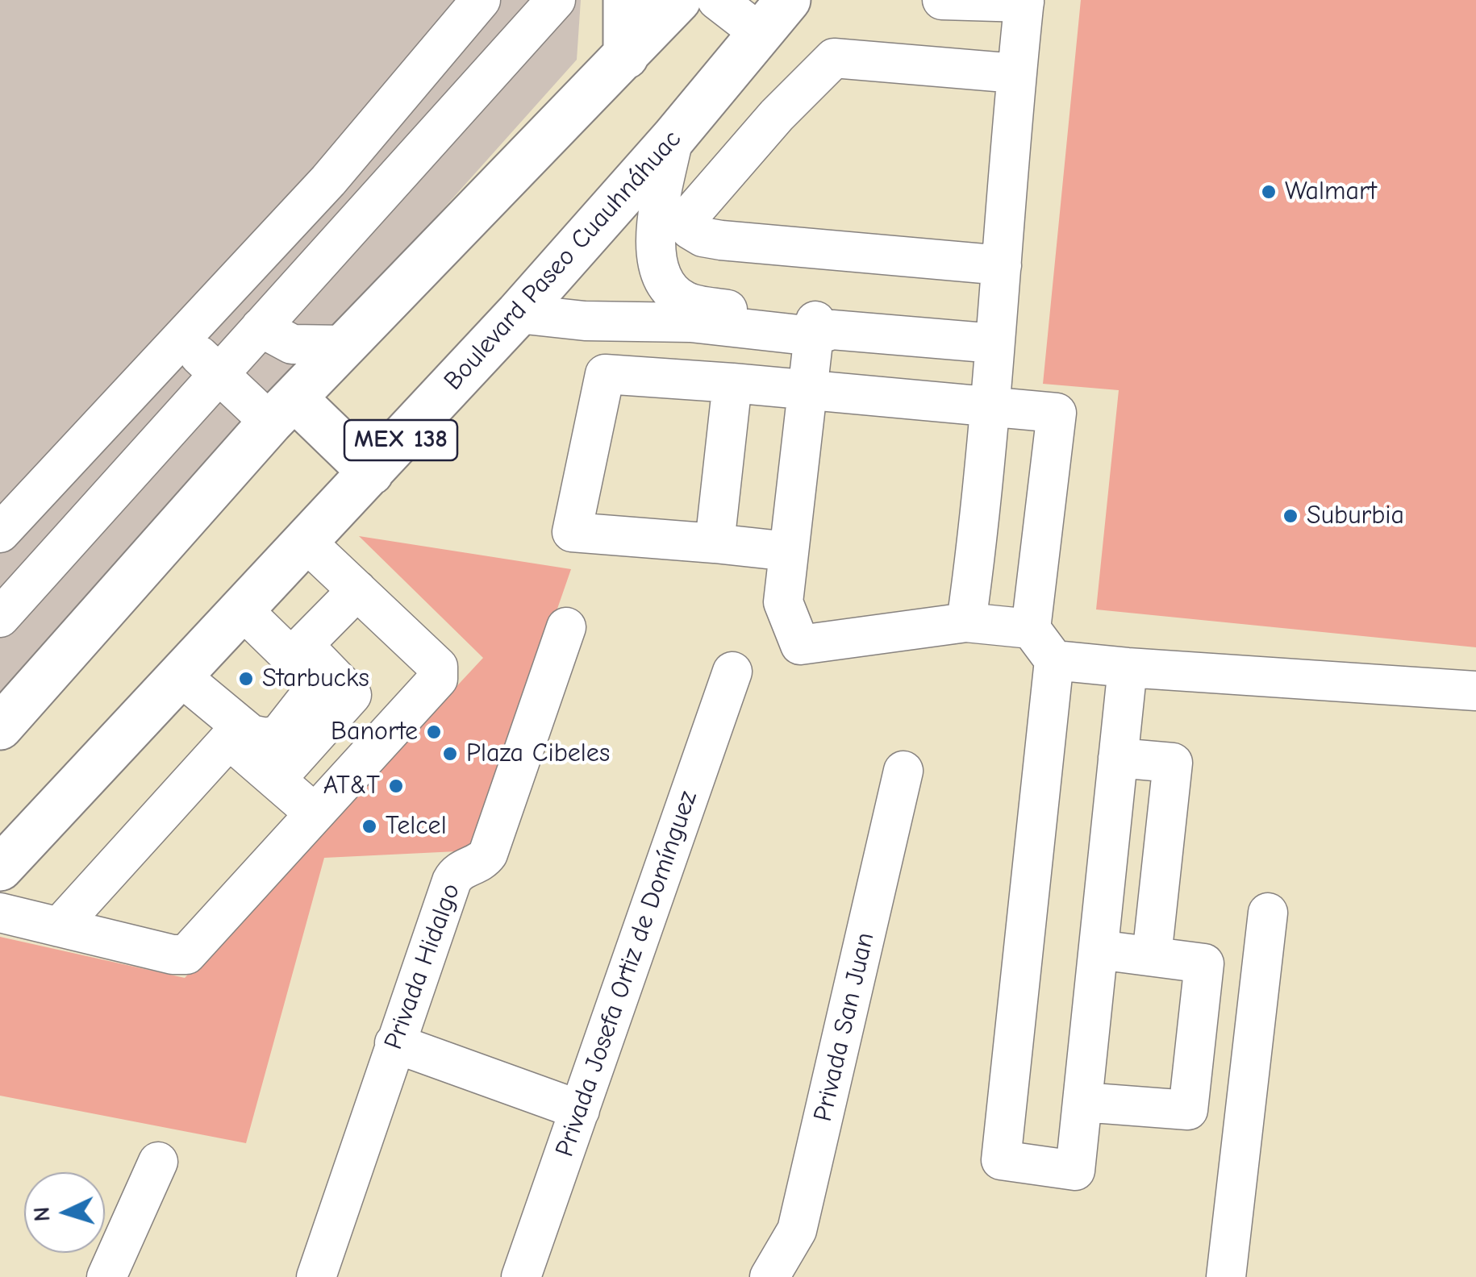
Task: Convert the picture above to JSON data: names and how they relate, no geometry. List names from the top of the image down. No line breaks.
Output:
{"streets":{"main road":["Boulevard Paseo Cuauhnáhuac","MEX 138"],"street":["Privada Hidalgo","Privada Josefa Ortiz de Domínguez","Privada San Juan"]},"places":["Walmart","Suburbia","Starbucks","Banorte","Plaza Cibeles","AT&T","Telcel"],"north":"left"}
